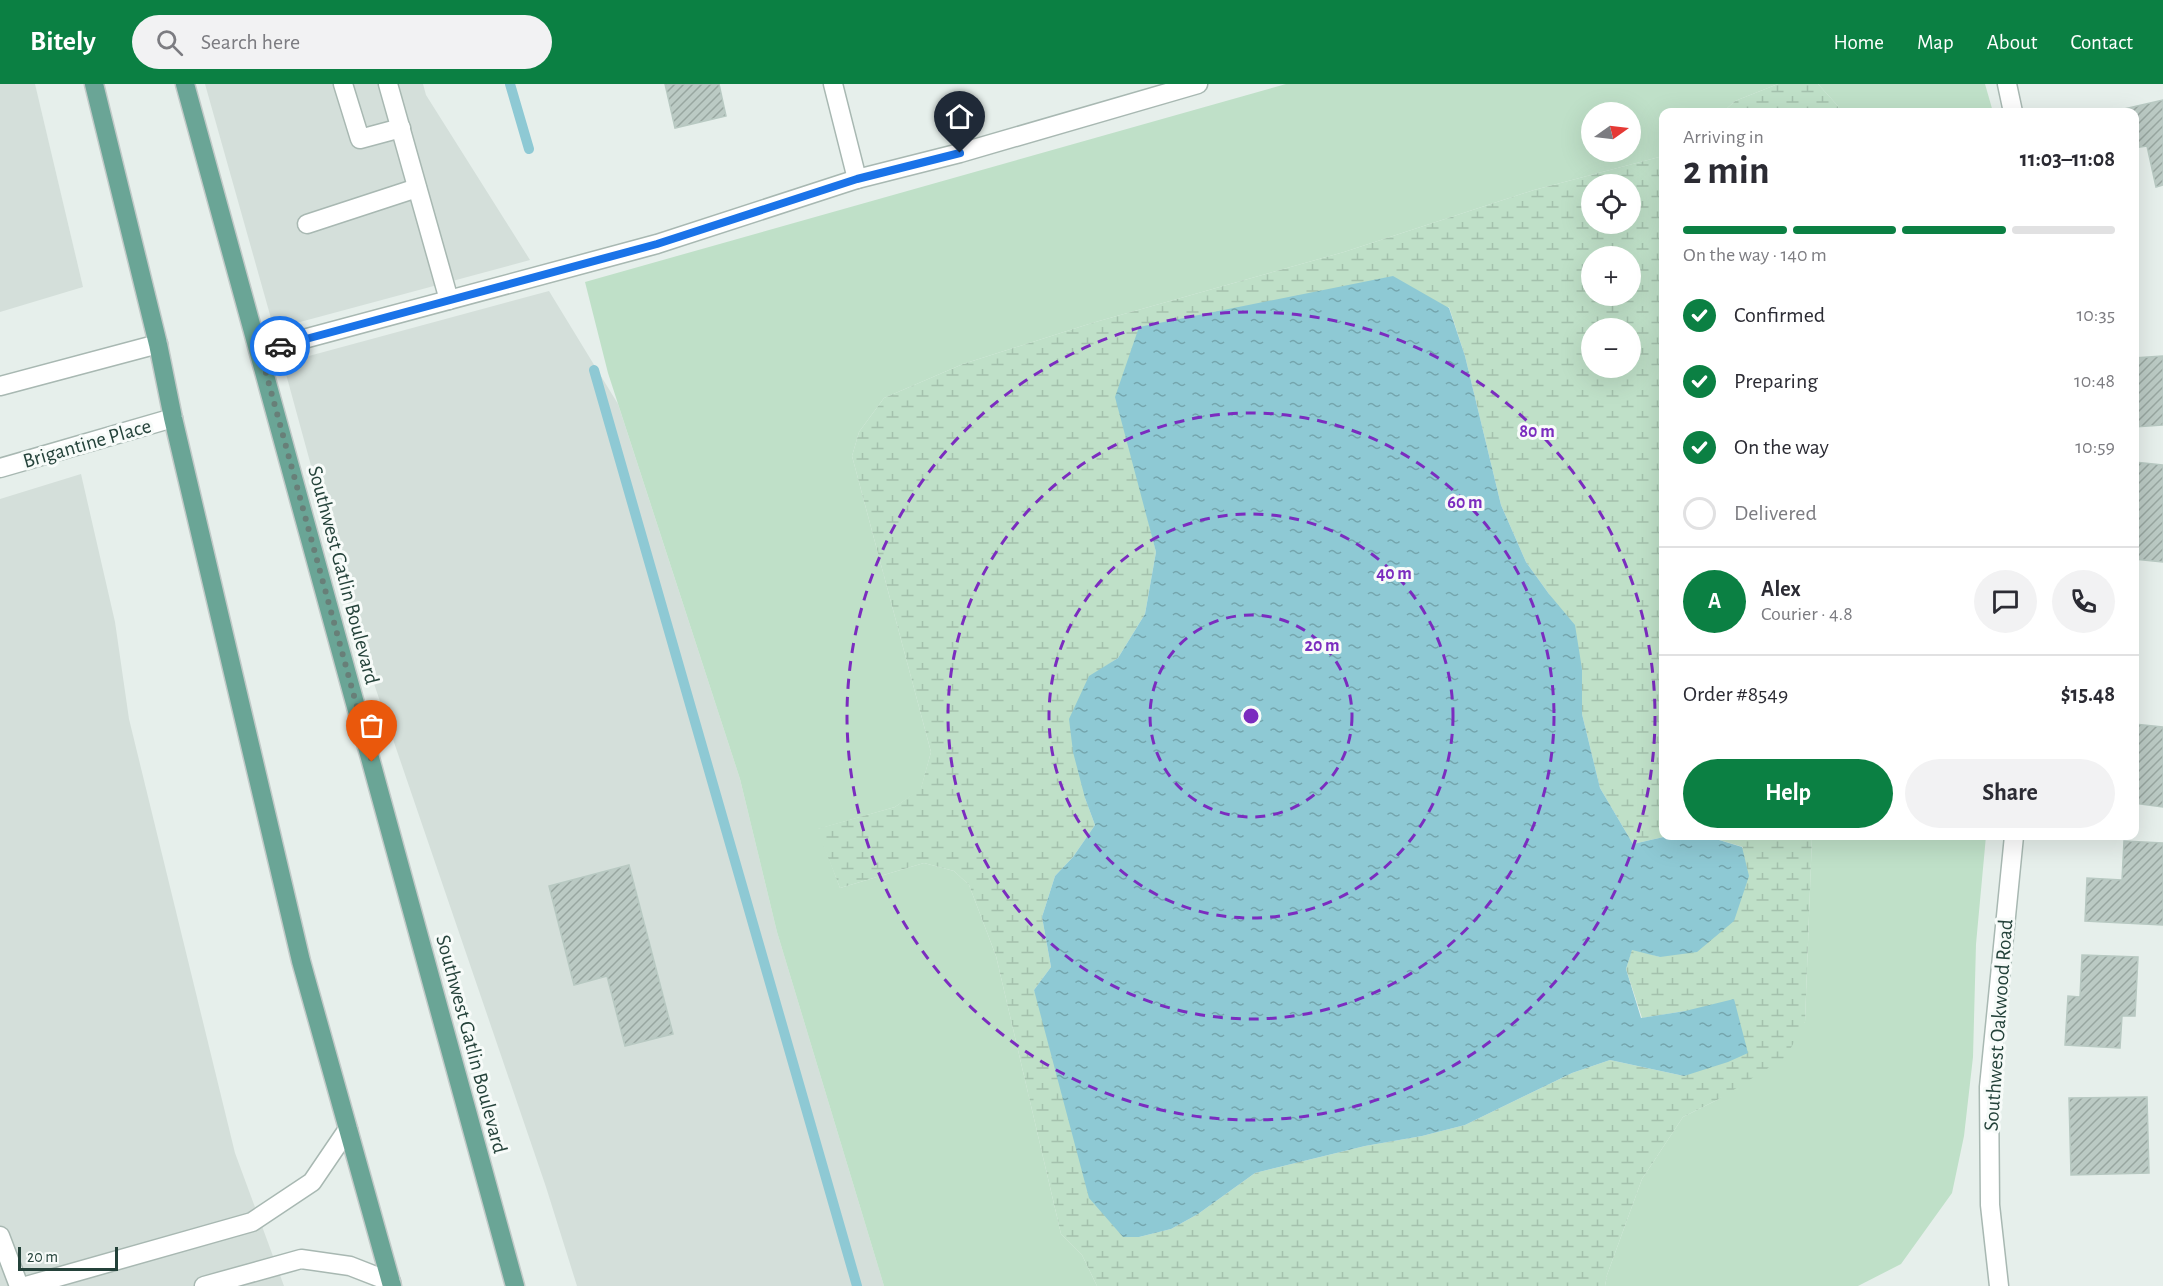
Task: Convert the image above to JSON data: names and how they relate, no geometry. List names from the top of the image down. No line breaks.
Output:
{"streets":{"main road":["Southwest Gatlin Boulevard"],"street":["Brigantine Place","Southwest Oakwood Road"]},"scale_bar":"20 m","north":"right","page":{"header":"Bitely","search":"Search here","nav":["Home","Map","About","Contact"],"map_buttons":["+","−"],"heading":["2 min","Arriving in","11:03–11:08"],"panel":["Alex","Courier · 4.8","Order #8549","$15.48"],"bar":"On the way · 140 m","list":[["Confirmed","10:35"],["Preparing","10:48"],["On the way","10:59"],"Delivered"],"round":"A","buttons":["Help","Share"],"scale":"20 m"},"rings":["80 m","60 m","40 m","20 m"]}
